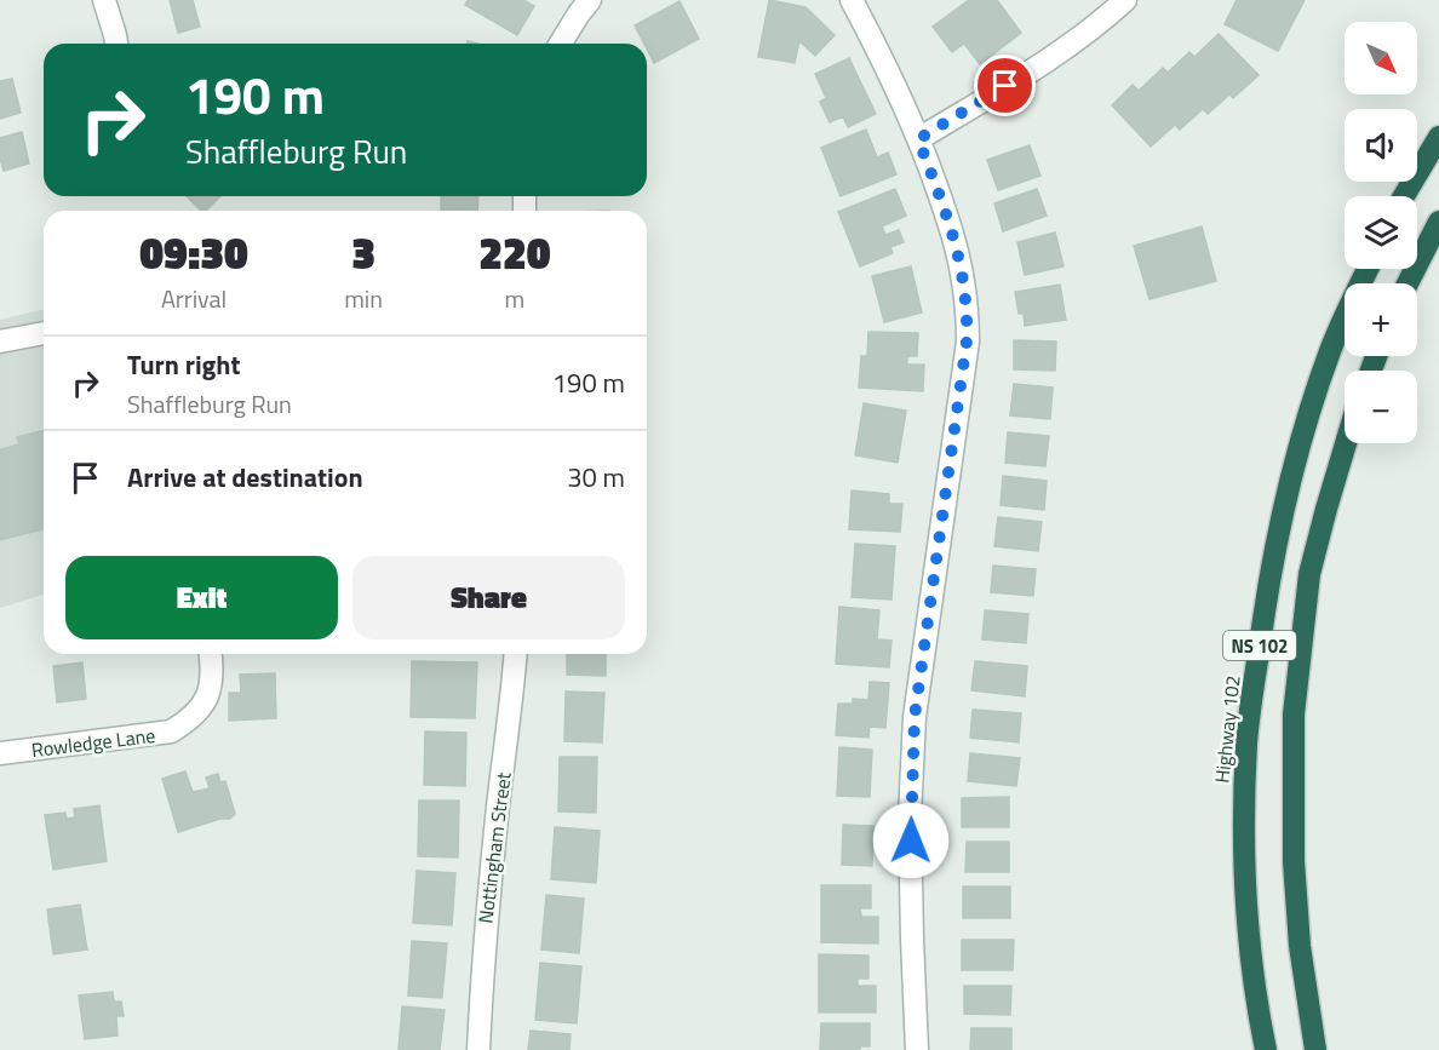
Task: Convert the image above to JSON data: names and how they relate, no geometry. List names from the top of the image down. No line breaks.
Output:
{"streets":{"highway":["NS 102","Highway 102"],"street":["Rowledge Lane","Nottingham Street"]},"north":"bottom right","page":{"map_buttons":["+","−"],"turn":["190 m","Shaffleburg Run"],"eta":["09:30","Arrival","3","min","220","m"],"list":[{"name":"Turn right","note":"Shaffleburg Run","value":"190 m"},{"name":"Arrive at destination","value":"30 m"}],"buttons":["Exit","Share"]}}
